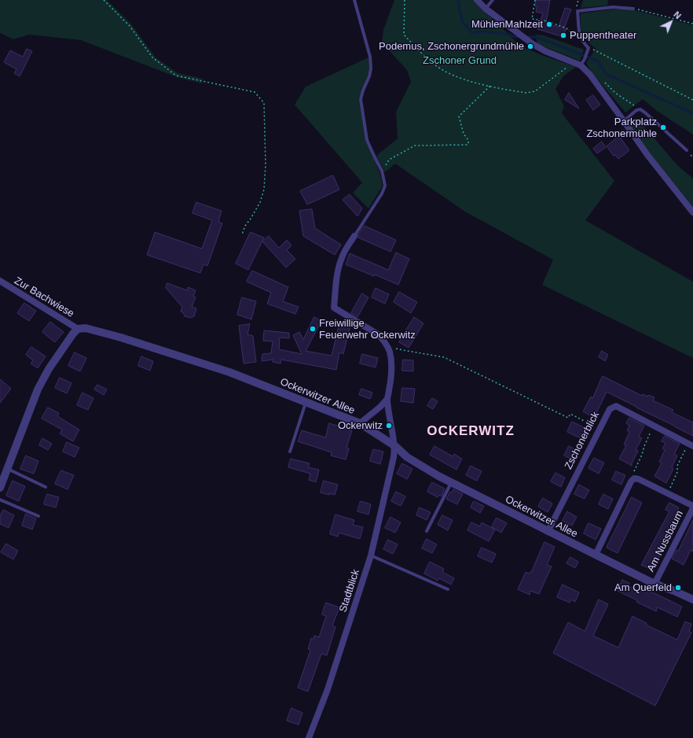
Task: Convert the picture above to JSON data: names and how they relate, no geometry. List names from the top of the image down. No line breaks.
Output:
{"streets":{"street":["Zur Bachwiese","Ockerwitzer Allee","Zschonerblick","Am Nussbaum","Stadtblick"]},"crossings":[["Zur Bachwiese","Ockerwitzer Allee"],["Ockerwitzer Allee","Zschonerblick"],["Ockerwitzer Allee","Am Nussbaum"],["Ockerwitzer Allee","Stadtblick"]],"districts":["OCKERWITZ"],"parks":["Zschoner Grund"],"places":["MühlenMahlzeit","Puppentheater","Podemus, Zschonergrundmühle","Parkplatz Zschonermühle","Freiwillige Feuerwehr Ockerwitz","Ockerwitz","Am Querfeld"],"north":"top right"}
